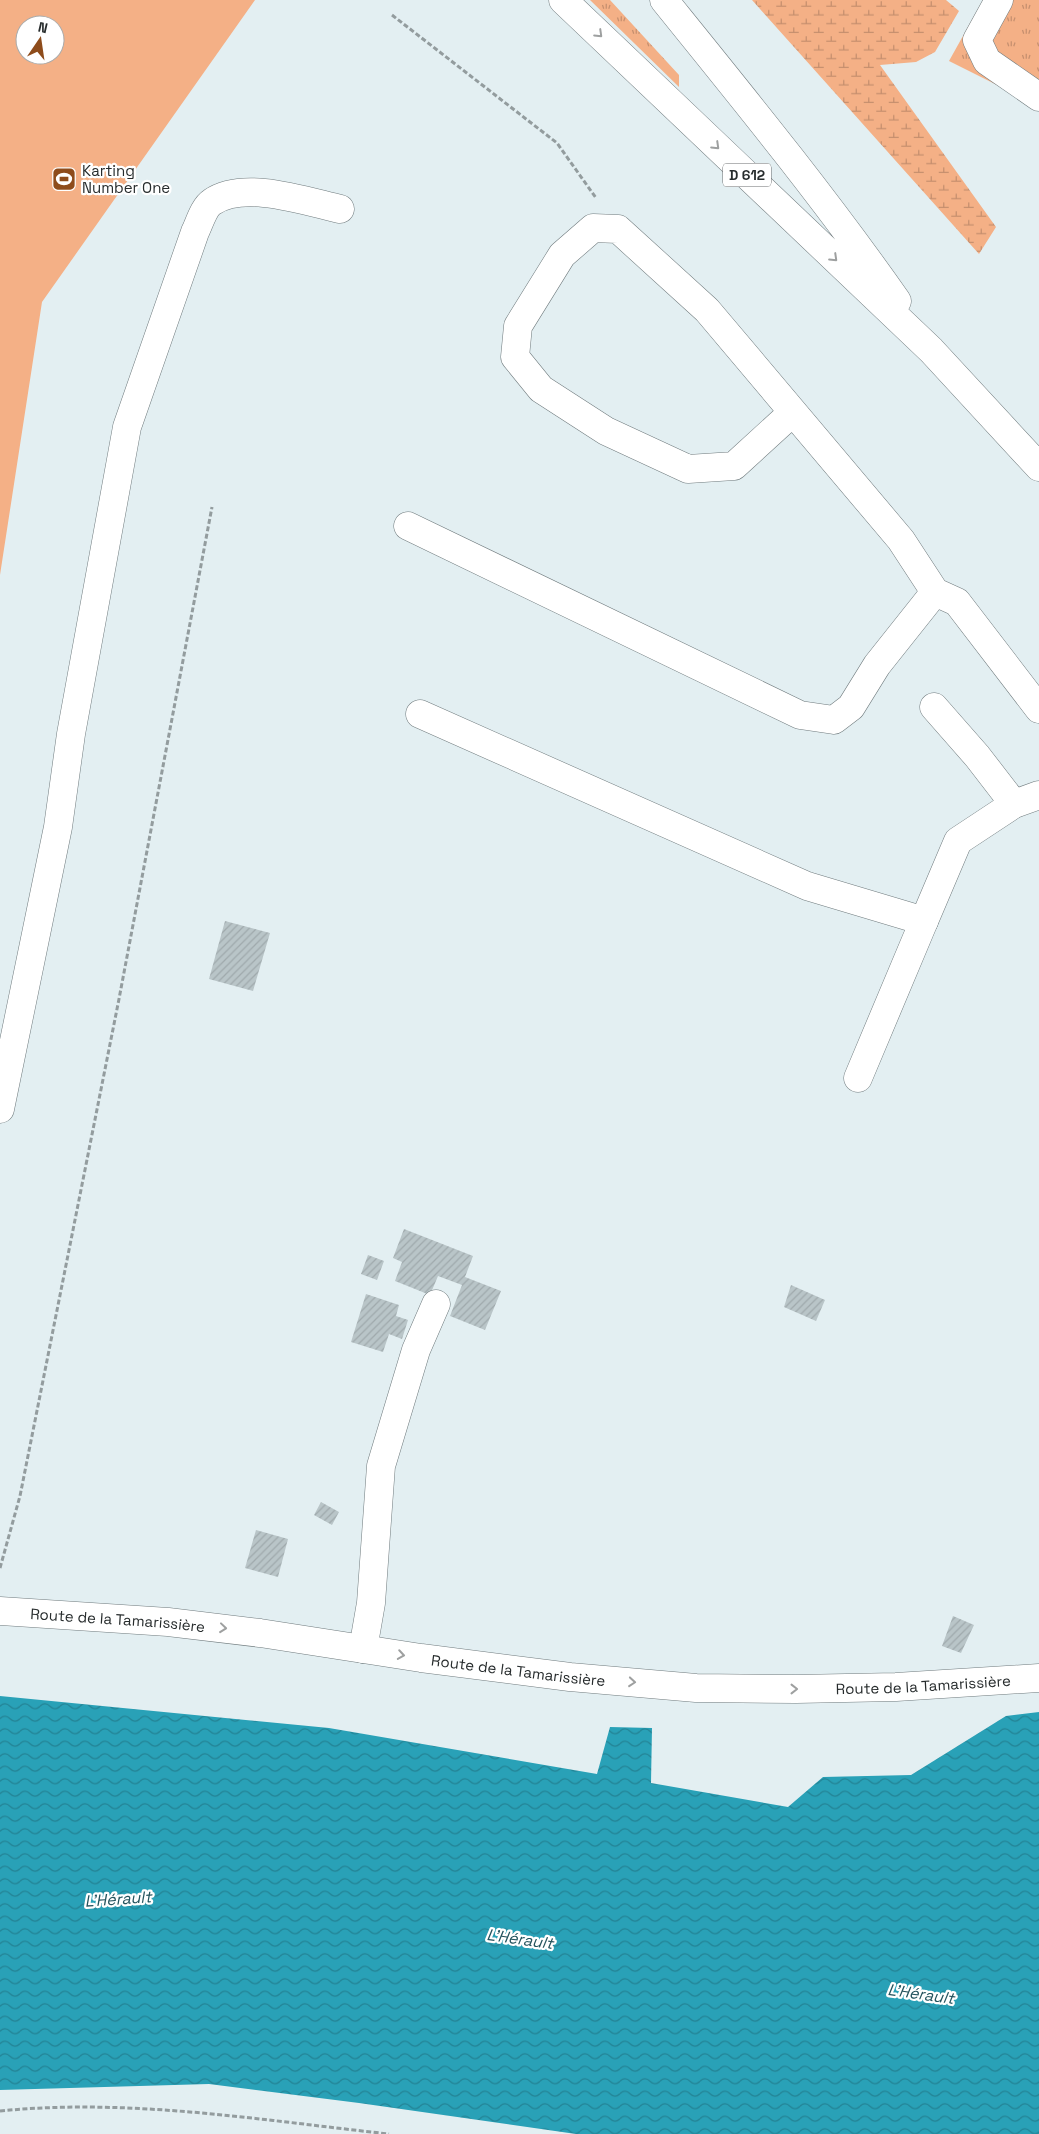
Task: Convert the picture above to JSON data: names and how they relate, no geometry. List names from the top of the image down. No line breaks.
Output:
{"streets":{"main road":["D 612","Route de la Tamarissière"]},"one_way":["Route de la Tamarissière"],"water":["L'Hérault"],"places":{"sports":["Karting Number One"]},"north":"top"}
